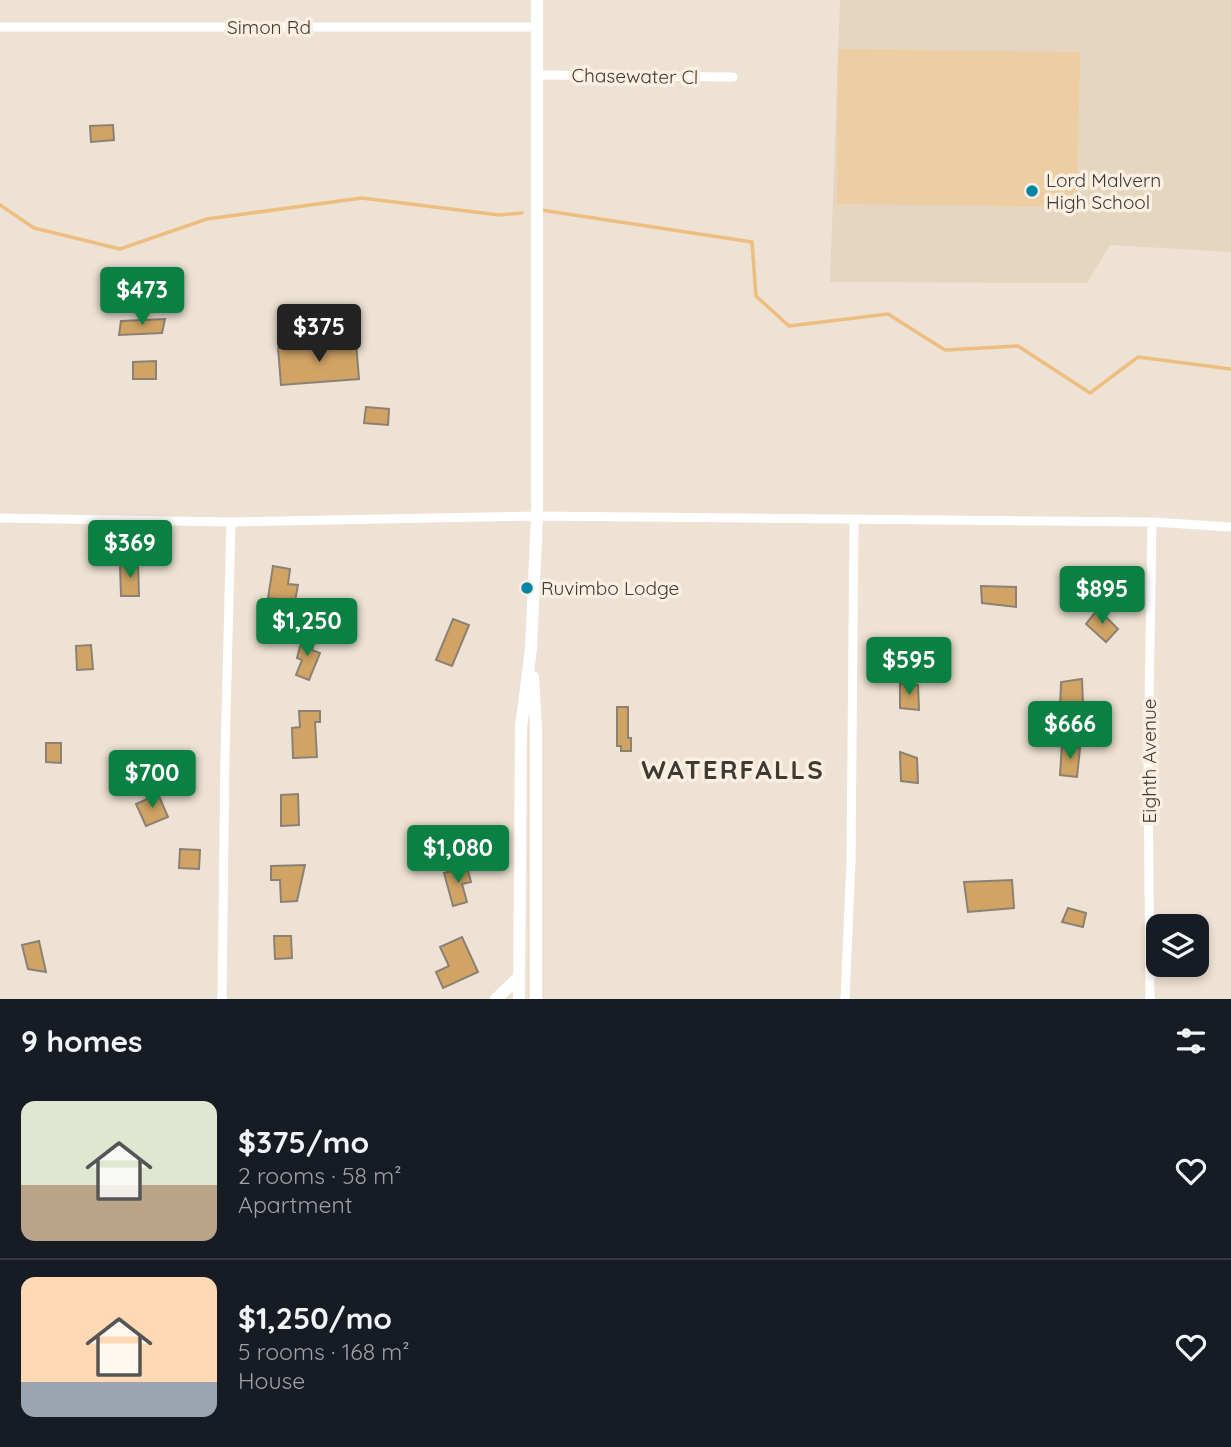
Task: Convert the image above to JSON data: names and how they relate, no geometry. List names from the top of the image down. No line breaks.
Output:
{"streets":{"street":["Simon Rd","Chasewater Cl","Eighth Avenue"]},"districts":["WATERFALLS"],"places":["Lord Malvern High School","Ruvimbo Lodge"],"page":{"price":["$473","$375","$369","$895","$1,250","$595","$666","$700","$1,080"],"heading":"9 homes","list":[{"name":"$375/mo","note":"2 rooms · 58 m² · Apartment"},{"name":"$1,250/mo","note":"5 rooms · 168 m² · House"}]}}
